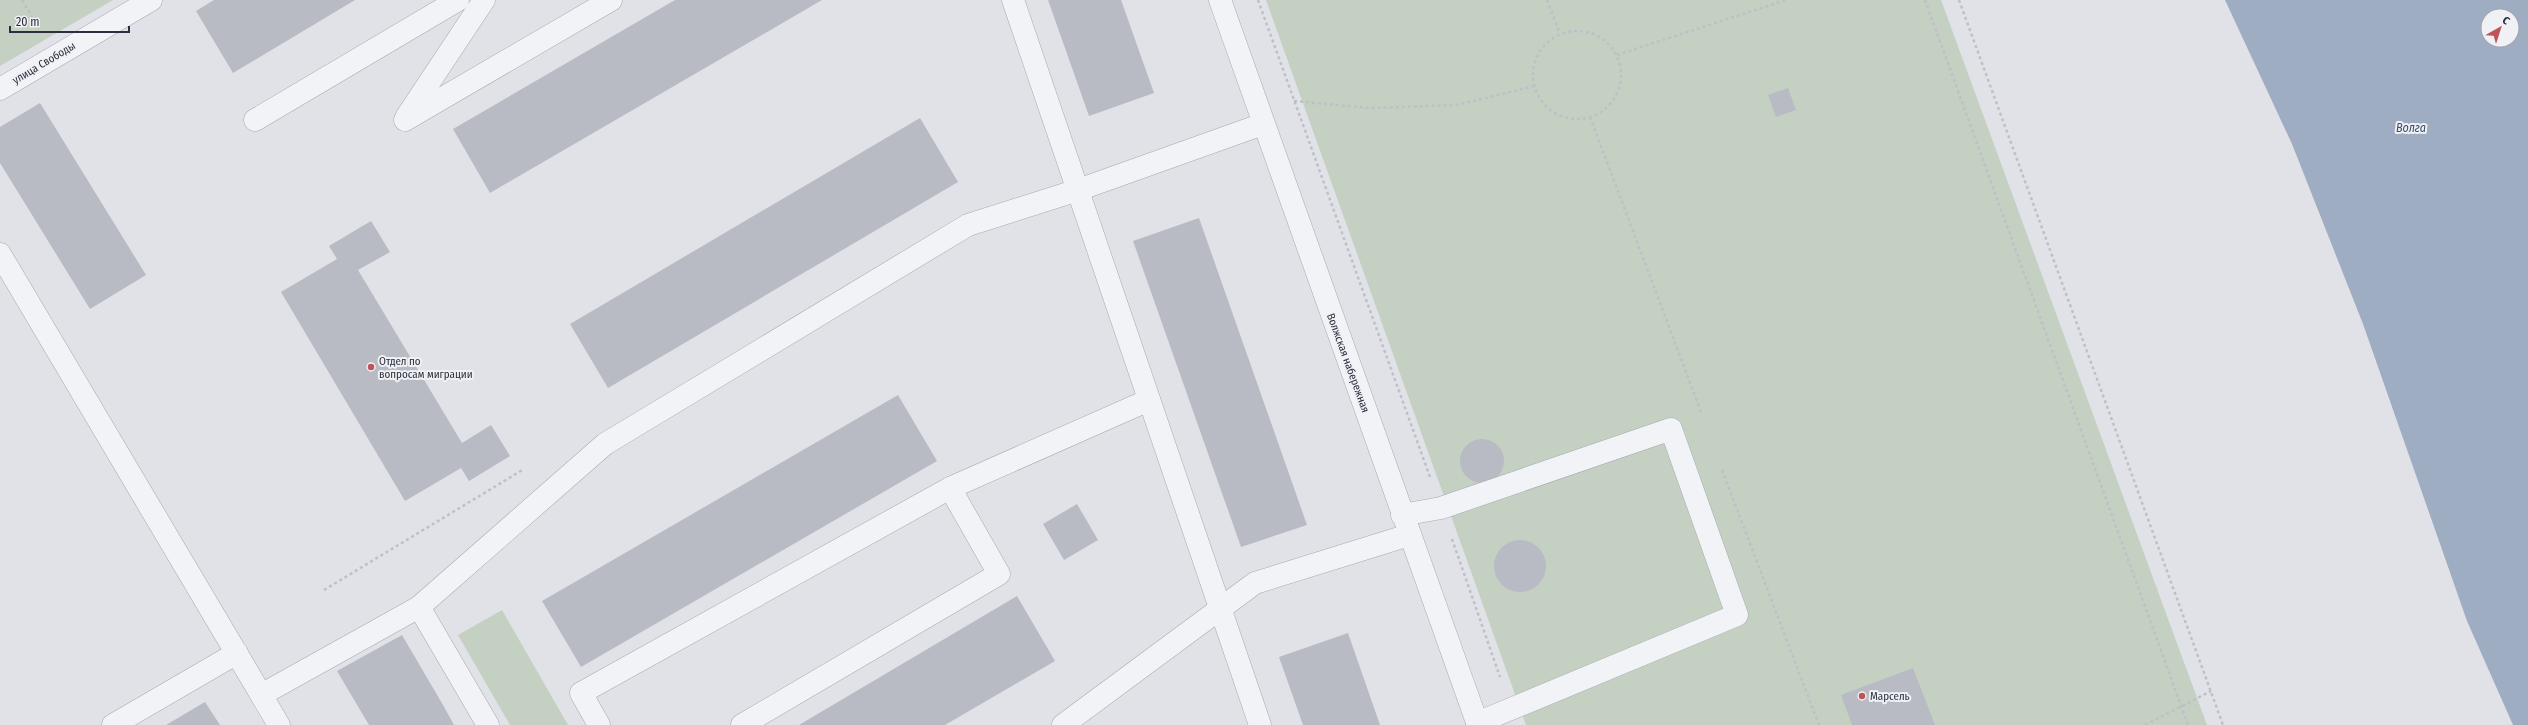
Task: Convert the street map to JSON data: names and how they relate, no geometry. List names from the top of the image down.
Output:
{
  "streets": {
    "street": ["улица Свободы", "Волжская набережная"]
  },
  "water": ["Волга"],
  "places": ["Отдел по вопросам миграции", "Марсель"],
  "scale_bar": "20 m",
  "north": "top right"
}
